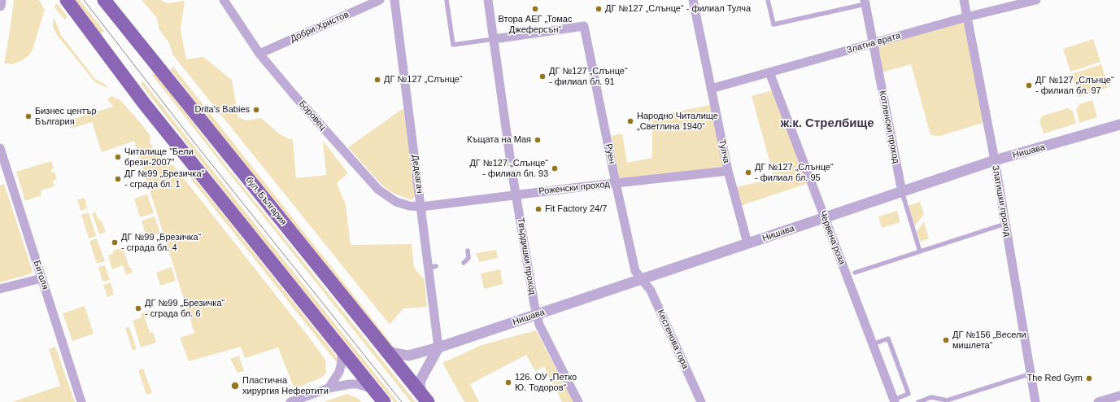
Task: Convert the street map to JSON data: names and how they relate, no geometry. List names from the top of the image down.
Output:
{
  "streets": {
    "main road": ["бул. България"],
    "street": [
      "Добри Христов",
      "Златна врата",
      "Боровец",
      "Котленски проход",
      "Тулча",
      "Нишава",
      "Руен",
      "Дедеагач",
      "Роженски проход",
      "Златишки проход",
      "Червена роза",
      "Твърдишки проход",
      "Битоля",
      "Кестенова гора"
    ]
  },
  "crossings": [
    ["Добри Христов", "Боровец"],
    ["Златна врата", "Котленски проход"],
    ["Златна врата", "Тулча"],
    ["Златна врата", "Златишки проход"],
    ["Златна врата", "Червена роза"],
    ["Боровец", "Дедеагач"],
    ["Боровец", "Роженски проход"],
    ["Котленски проход", "Нишава"],
    ["Тулча", "Нишава"],
    ["Тулча", "Роженски проход"],
    ["Нишава", "Руен"],
    ["Нишава", "Дедеагач"],
    ["Нишава", "бул. България"],
    ["Нишава", "Златишки проход"],
    ["Нишава", "Червена роза"],
    ["Нишава", "Твърдишки проход"],
    ["Нишава", "Кестенова гора"],
    ["Руен", "Роженски проход"],
    ["Руен", "Кестенова гора"],
    ["Дедеагач", "Роженски проход"],
    ["Роженски проход", "Твърдишки проход"]
  ],
  "districts": ["ж.к. Стрелбище"],
  "places": [
    "Втора АЕГ „Томас Джеферсън“",
    "ДГ №127 „Слънце“ - филиал Тулча",
    "ДГ №127 „Слънце“ - филиал бл. 91",
    "ДГ №127 „Слънце“",
    "ДГ №127 „Слънце“ - филиал бл. 97",
    "Drita's Babies",
    "Бизнес център България",
    "Народно Читалище „Светлина 1940“",
    "Къщата на Мая",
    "Читалище \"Бели брези-2007\"",
    "ДГ №127 „Слънце“ - филиал бл. 93",
    "ДГ №127 „Слънце“ - филиал бл. 95",
    "ДГ №99 „Брезичка“ - сграда бл. 1",
    "Fit Factory 24/7",
    "ДГ №99 „Брезичка“ - сграда бл. 4",
    "ДГ №99 „Брезичка“ - сграда бл. 6",
    "ДГ №156 „Весели мишлета“",
    "The Red Gym",
    "126. ОУ „Петко Ю. Тодоров“",
    "Пластична хирургия Нефертити"
  ]
}
